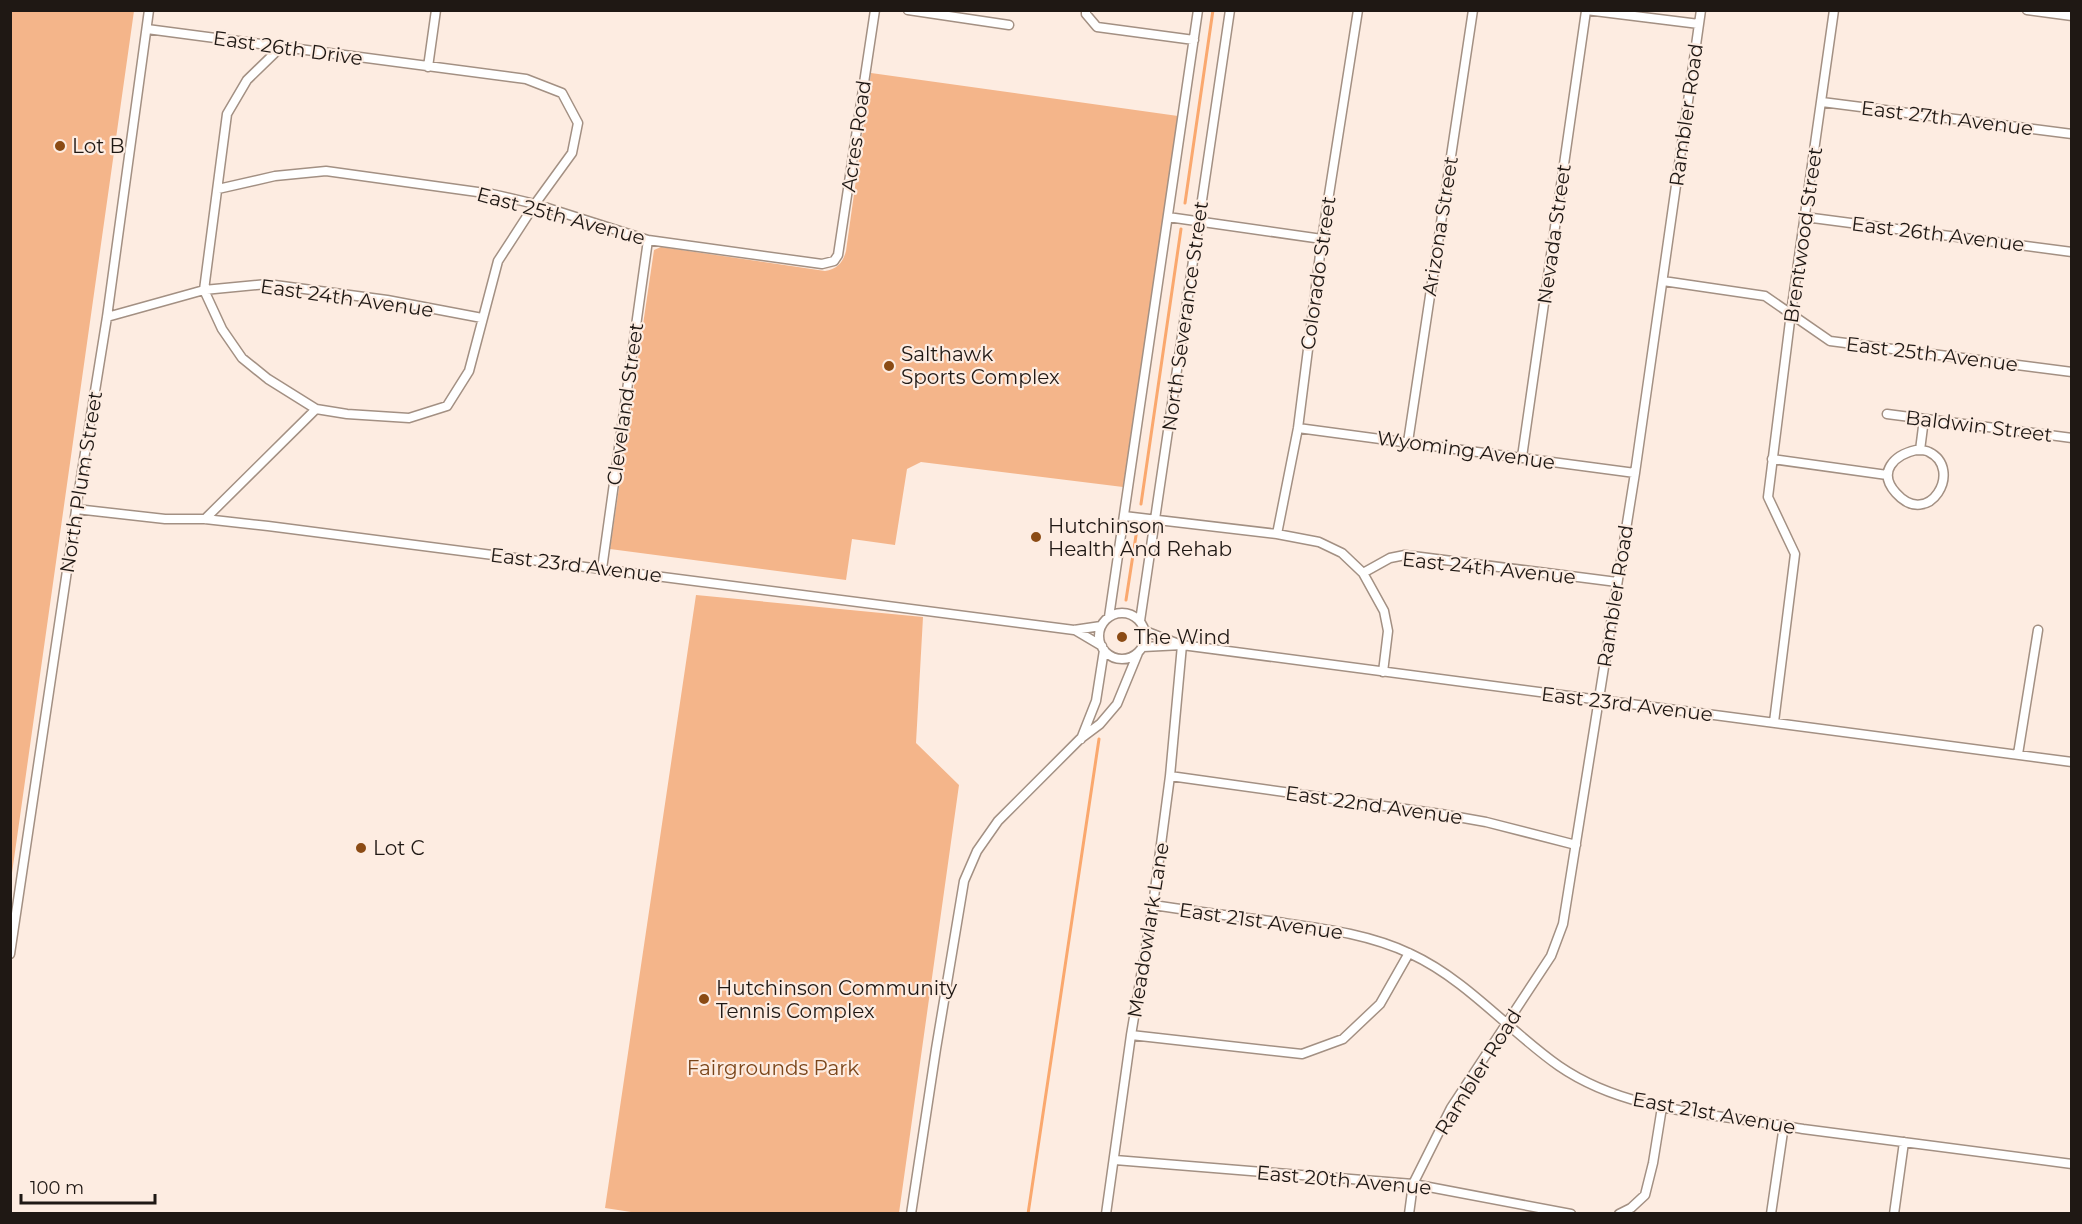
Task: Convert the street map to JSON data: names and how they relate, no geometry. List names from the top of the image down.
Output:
{
  "streets": {
    "street": [
      "East 26th Drive",
      "Rambler Road",
      "East 27th Avenue",
      "Acres Road",
      "East 25th Avenue",
      "Arizona Street",
      "Nevada Street",
      "East 26th Avenue",
      "Brentwood Street",
      "Colorado Street",
      "East 24th Avenue",
      "North Severance Street",
      "Cleveland Street",
      "Baldwin Street",
      "Wyoming Avenue",
      "North Plum Street",
      "East 23rd Avenue",
      "East 22nd Avenue",
      "East 21st Avenue",
      "Meadowlark Lane",
      "East 20th Avenue"
    ]
  },
  "crossings": [
    ["East 26th Drive", "East 25th Avenue"],
    ["East 26th Drive", "East 24th Avenue"],
    ["East 26th Drive", "North Plum Street"],
    ["Rambler Road", "East 25th Avenue"],
    ["Rambler Road", "East 24th Avenue"],
    ["Rambler Road", "Wyoming Avenue"],
    ["Rambler Road", "East 23rd Avenue"],
    ["Rambler Road", "East 22nd Avenue"],
    ["Rambler Road", "East 21st Avenue"],
    ["Rambler Road", "East 20th Avenue"],
    ["East 27th Avenue", "Brentwood Street"],
    ["Acres Road", "East 25th Avenue"],
    ["East 25th Avenue", "Brentwood Street"],
    ["East 25th Avenue", "Cleveland Street"],
    ["Arizona Street", "Wyoming Avenue"],
    ["Nevada Street", "Wyoming Avenue"],
    ["East 26th Avenue", "Brentwood Street"],
    ["Brentwood Street", "East 23rd Avenue"],
    ["Colorado Street", "Wyoming Avenue"],
    ["East 24th Avenue", "North Plum Street"],
    ["North Severance Street", "East 23rd Avenue"],
    ["Cleveland Street", "East 23rd Avenue"],
    ["North Plum Street", "East 23rd Avenue"],
    ["East 23rd Avenue", "Meadowlark Lane"],
    ["East 22nd Avenue", "Meadowlark Lane"],
    ["East 21st Avenue", "Meadowlark Lane"],
    ["Meadowlark Lane", "East 20th Avenue"]
  ],
  "parks": ["Fairgrounds Park"],
  "places": [
    "Lot B",
    "Salthawk Sports Complex",
    "Hutchinson Health And Rehab",
    "The Wind",
    "Lot C",
    "Hutchinson Community Tennis Complex"
  ],
  "scale_bar": "100 m"
}
